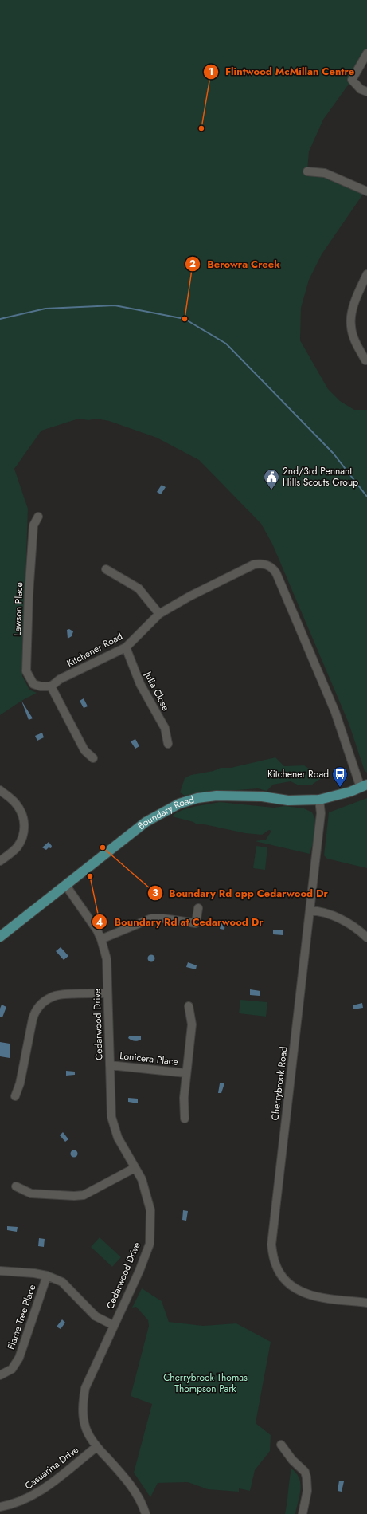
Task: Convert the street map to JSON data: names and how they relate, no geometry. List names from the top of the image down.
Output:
{
  "streets": {
    "main road": ["Boundary Road"],
    "street": [
      "Lawson Place",
      "Kitchener Road",
      "Julia Close",
      "Cedarwood Drive",
      "Lonicera Place",
      "Cherrybrook Road",
      "Flame Tree Place",
      "Casuarina Drive"
    ]
  },
  "crossings": [
    ["Lawson Place", "Kitchener Road"],
    ["Kitchener Road", "Julia Close"],
    ["Kitchener Road", "Boundary Road"],
    ["Boundary Road", "Cedarwood Drive"],
    ["Boundary Road", "Cherrybrook Road"],
    ["Cedarwood Drive", "Lonicera Place"],
    ["Cedarwood Drive", "Casuarina Drive"]
  ],
  "parks": ["Cherrybrook Thomas Thompson Park"],
  "places": {
    "other": [
      "Flintwood McMillan Centre",
      "Berowra Creek",
      "Boundary Rd opp Cedarwood Dr",
      "Boundary Rd at Cedarwood Dr"
    ],
    "public building": ["2nd/3rd Pennant Hills Scouts Group"],
    "bus stop": ["Kitchener Road"]
  }
}
